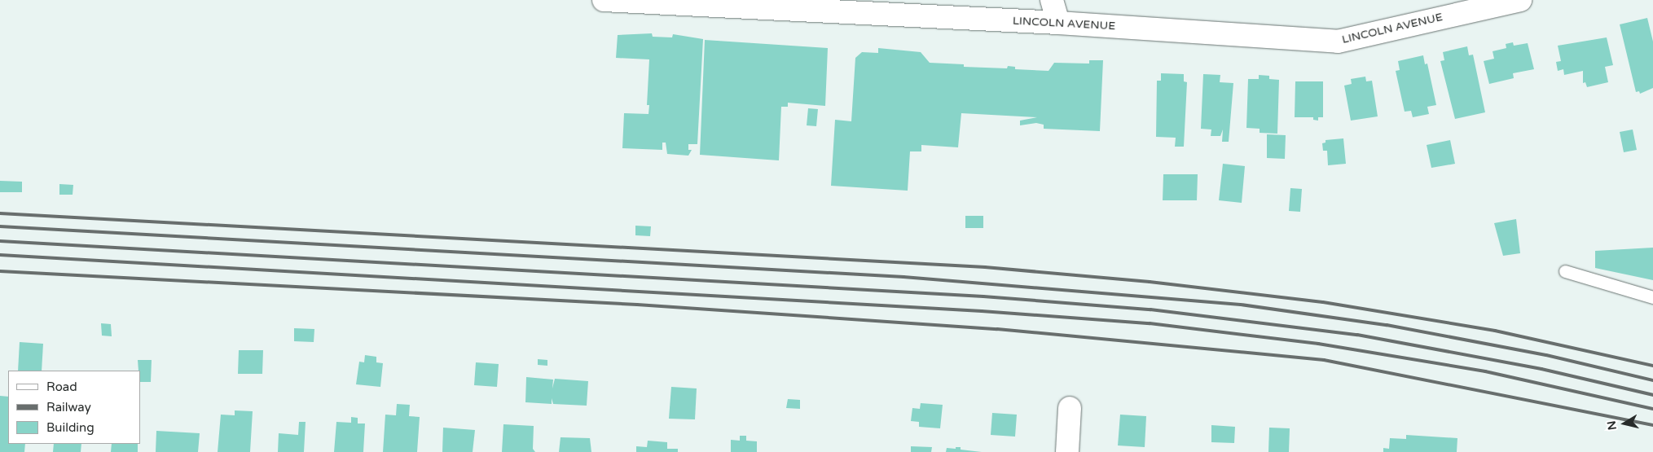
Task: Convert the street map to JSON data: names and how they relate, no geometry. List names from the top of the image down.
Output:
{
  "streets": {
    "street": ["LINCOLN AVENUE"]
  },
  "legend": ["Road", "Railway", "Building"],
  "north": "left"
}
